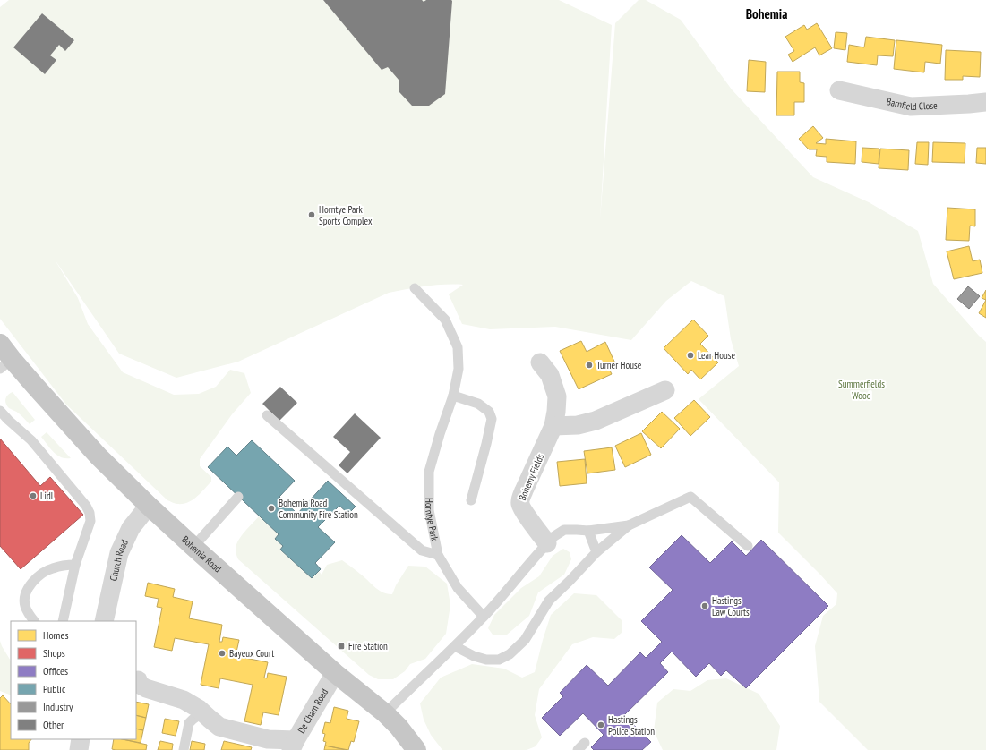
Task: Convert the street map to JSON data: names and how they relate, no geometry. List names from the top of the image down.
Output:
{
  "streets": {
    "highway": ["Bohemia Road"],
    "street": [
      "Barnfield Close",
      "Bohemy Fields",
      "Church Road",
      "De Cham Road"
    ],
    "lane": ["Horntye Park"]
  },
  "crossings": [
    ["Bohemia Road", "Church Road"],
    ["Bohemia Road", "De Cham Road"]
  ],
  "districts": ["Bohemia"],
  "parks": ["Summerfields Wood"],
  "places": {
    "other": [
      "Horntye Park Sports Complex",
      "Lear House",
      "Turner House",
      "Lidl",
      "Bohemia Road Community Fire Station",
      "Hastings Law Courts",
      "Bayeux Court",
      "Hastings Police Station"
    ],
    "transit": ["Fire Station"]
  },
  "legend": [
    "Homes",
    "Shops",
    "Offices",
    "Public",
    "Industry",
    "Other"
  ]
}
